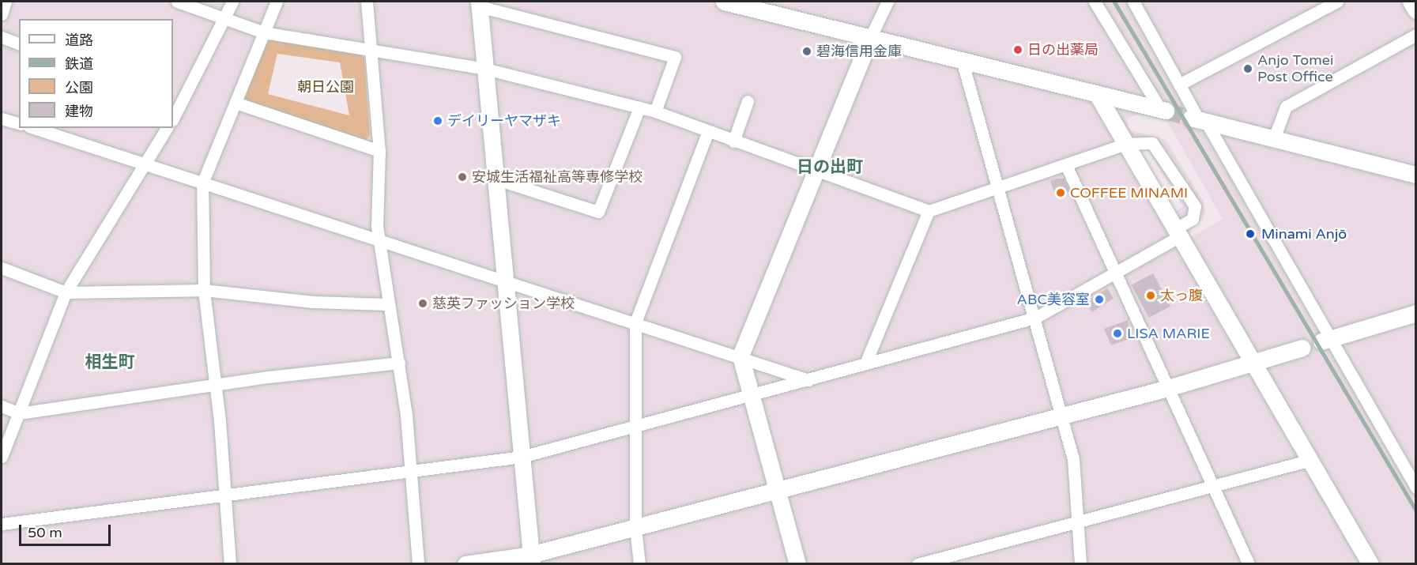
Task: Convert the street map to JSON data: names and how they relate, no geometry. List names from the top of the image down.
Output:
{
  "districts": ["日の出町", "相生町"],
  "parks": ["朝日公園"],
  "places": [
    "日の出薬局",
    "碧海信用金庫",
    "Anjo Tomei Post Office",
    "デイリーヤマザキ",
    "安城生活福祉高等専修学校",
    "COFFEE MINAMI",
    "Minami Anjō",
    "太っ腹",
    "ABC美容室",
    "慈英ファッション学校",
    "LISA MARIE"
  ],
  "legend": [
    "道路",
    "鉄道",
    "公園",
    "建物"
  ],
  "scale_bar": "50 m"
}
